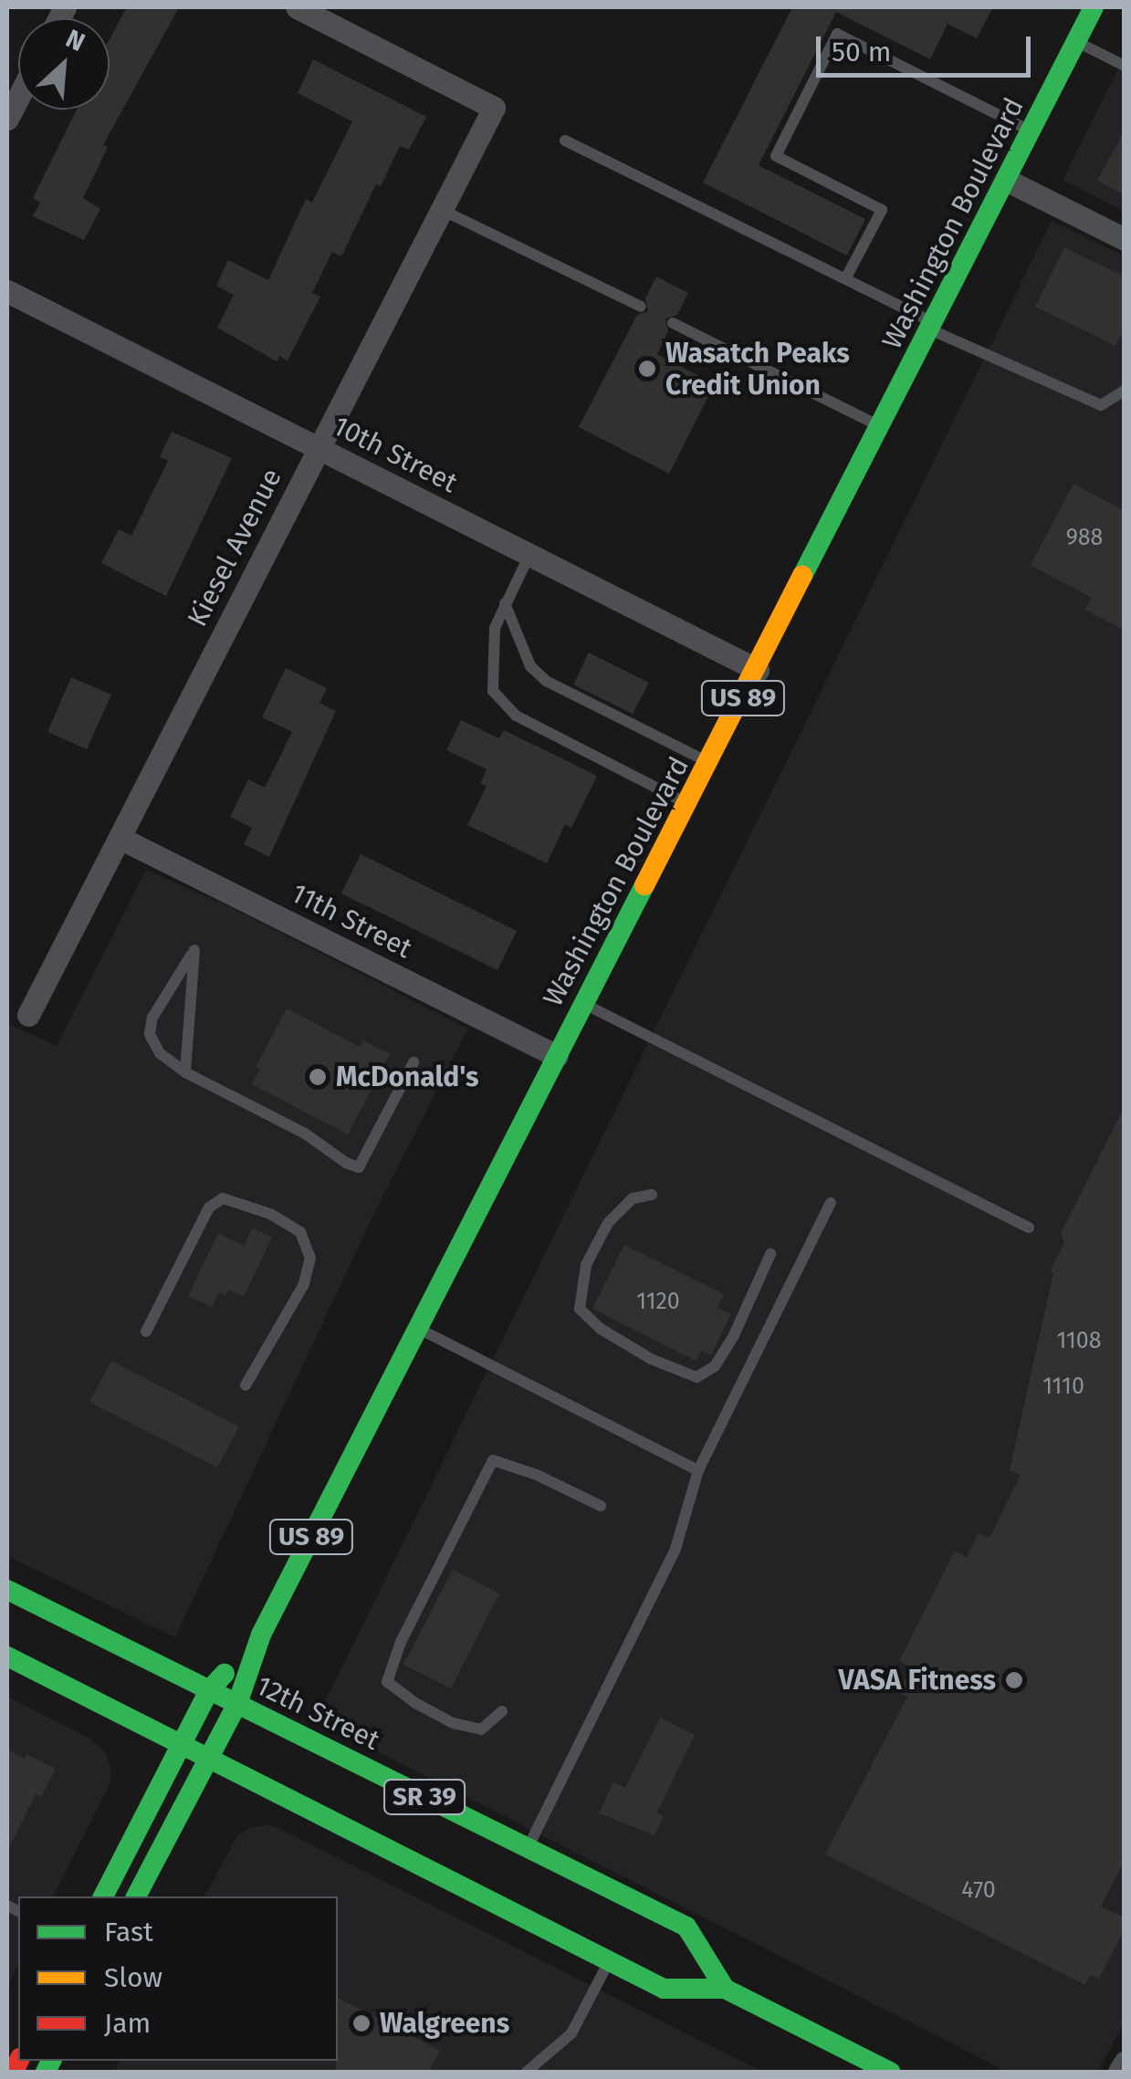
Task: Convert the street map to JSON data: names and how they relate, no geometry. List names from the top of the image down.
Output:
{
  "streets": {
    "main road": [
      "Washington Boulevard",
      "US 89",
      "12th Street",
      "SR 39"
    ],
    "street": ["10th Street", "Kiesel Avenue", "11th Street"]
  },
  "crossings": [
    ["Washington Boulevard", "10th Street"],
    ["Washington Boulevard", "11th Street"],
    ["Washington Boulevard", "12th Street"],
    ["Washington Boulevard", "SR 39"],
    ["10th Street", "Kiesel Avenue"],
    ["Kiesel Avenue", "11th Street"],
    ["12th Street", "SR 39"]
  ],
  "places": [
    "Wasatch Peaks Credit Union",
    "McDonald's",
    "VASA Fitness",
    "Walgreens"
  ],
  "house_numbers": [
    "988",
    "1120",
    "1108",
    "1110",
    "470"
  ],
  "legend": ["Fast", "Slow", "Jam"],
  "scale_bar": "50 m",
  "north": "top right"
}
